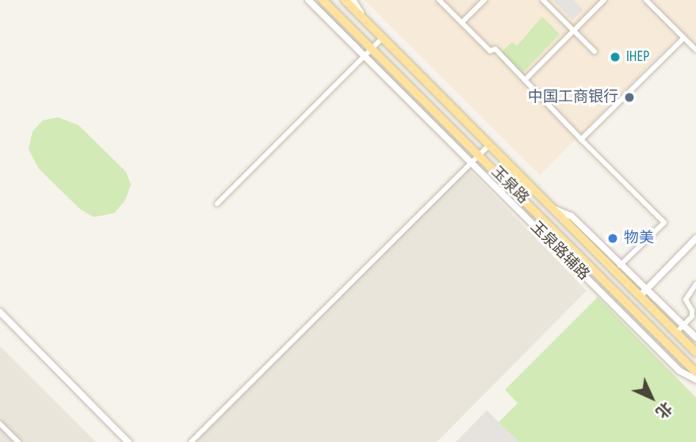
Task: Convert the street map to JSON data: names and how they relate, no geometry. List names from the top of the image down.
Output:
{
  "streets": {
    "main road": ["玉泉路"],
    "street": ["玉泉路辅路"]
  },
  "places": ["IHEP", "中国工商银行", "物美"],
  "north": "bottom right"
}
